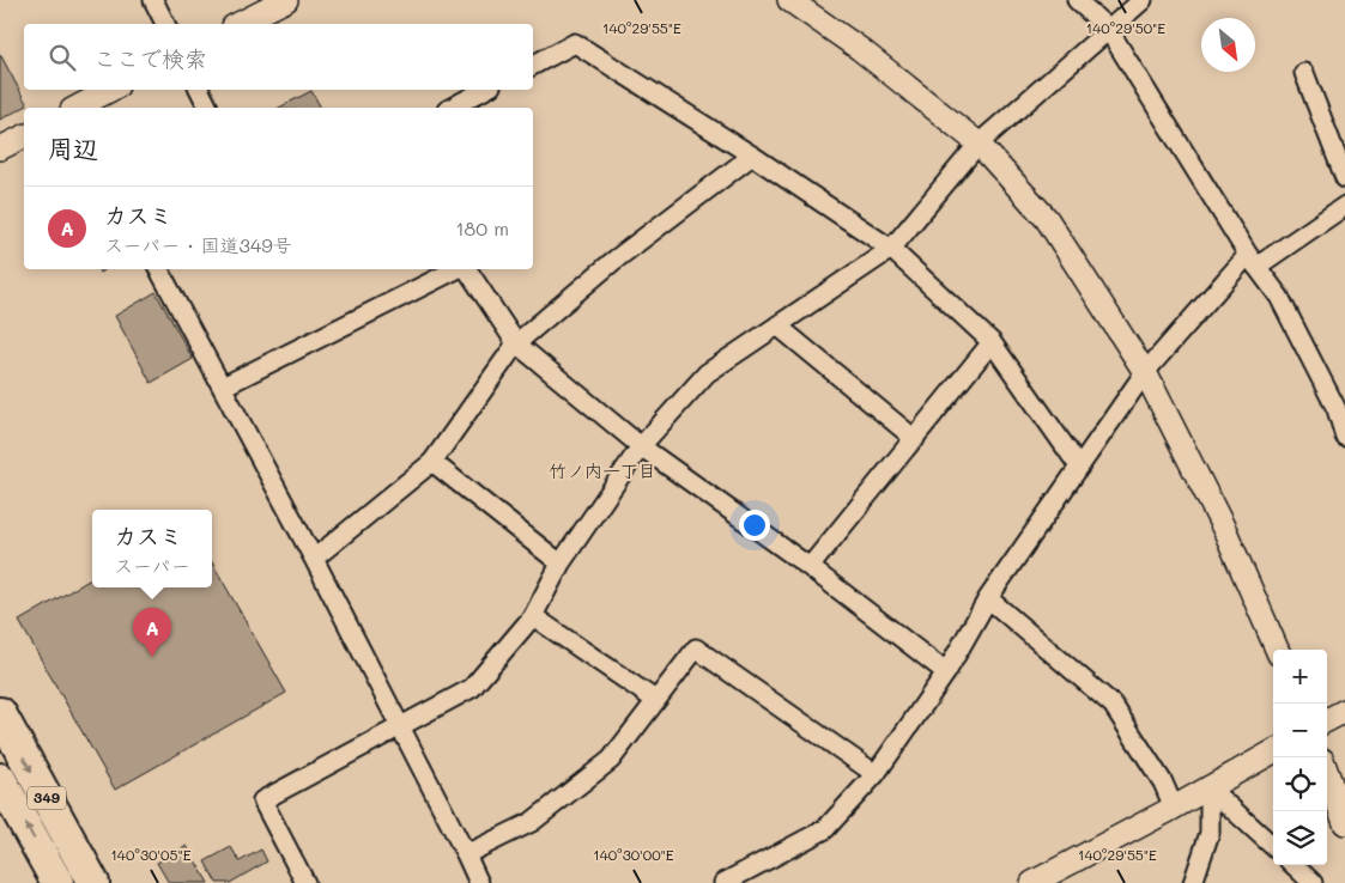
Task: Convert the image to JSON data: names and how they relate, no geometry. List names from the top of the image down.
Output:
{
  "streets": {
    "highway": ["349"]
  },
  "districts": ["竹ノ内一丁目"],
  "north": "bottom right",
  "page": {
    "search": "ここで検索",
    "heading": "周辺",
    "list": [
      {
        "mark": "A",
        "name": "カスミ",
        "note": "スーパー · 国道349号",
        "value": "180 m"
      }
    ],
    "popup": ["カスミ", "スーパー"],
    "pins": "A",
    "map_buttons": ["+", "−"]
  },
  "coordinates": [
    "140°29'55\"E",
    "140°29'50\"E",
    "140°30'05\"E",
    "140°30'00\"E"
  ]
}
